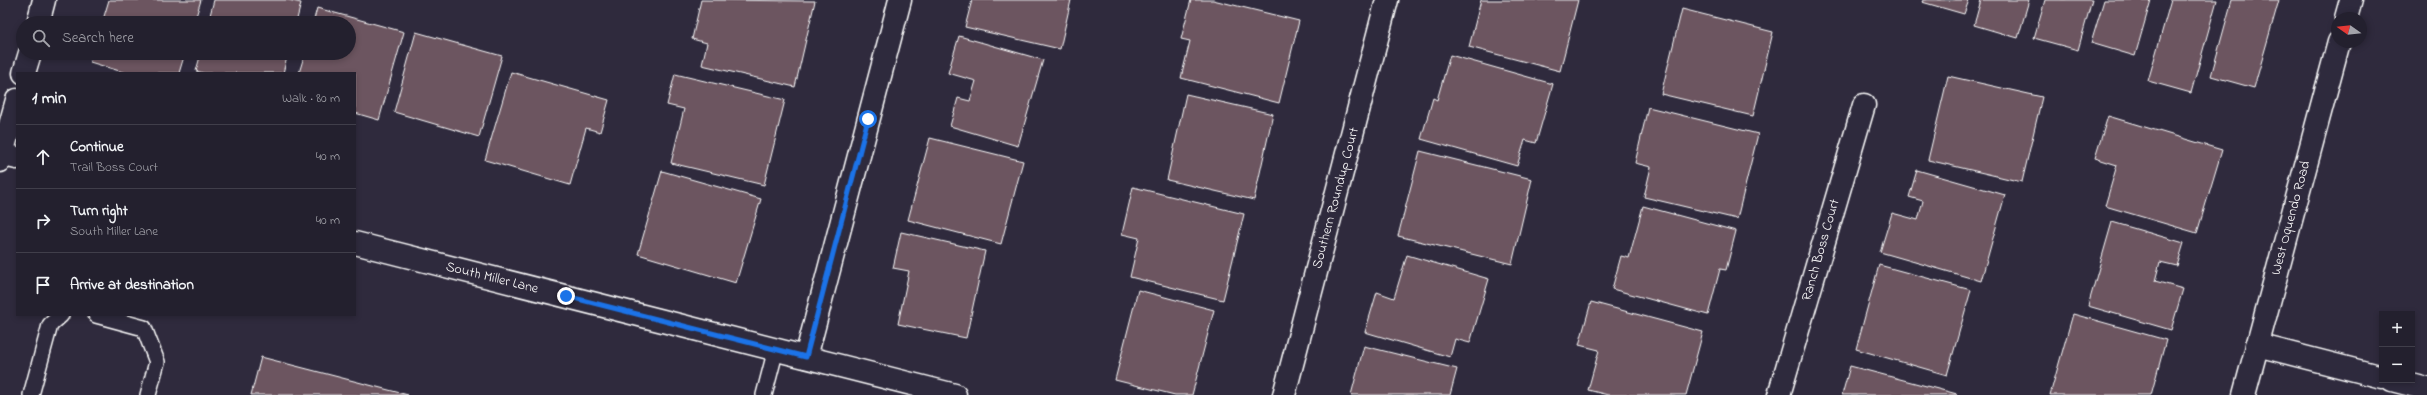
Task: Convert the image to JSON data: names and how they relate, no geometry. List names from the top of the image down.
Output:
{
  "streets": {
    "street": [
      "Southern Roundup Court",
      "West Oquendo Road",
      "Ranch Boss Court",
      "South Miller Lane"
    ]
  },
  "north": "left",
  "page": {
    "search": "Search here",
    "heading": ["1 min", "Walk · 80 m"],
    "list": [
      ["Continue", "Trail Boss Court", "40 m"],
      ["Turn right", "South Miller Lane", "40 m"],
      "Arrive at destination"
    ],
    "map_buttons": ["+", "−"]
  }
}
